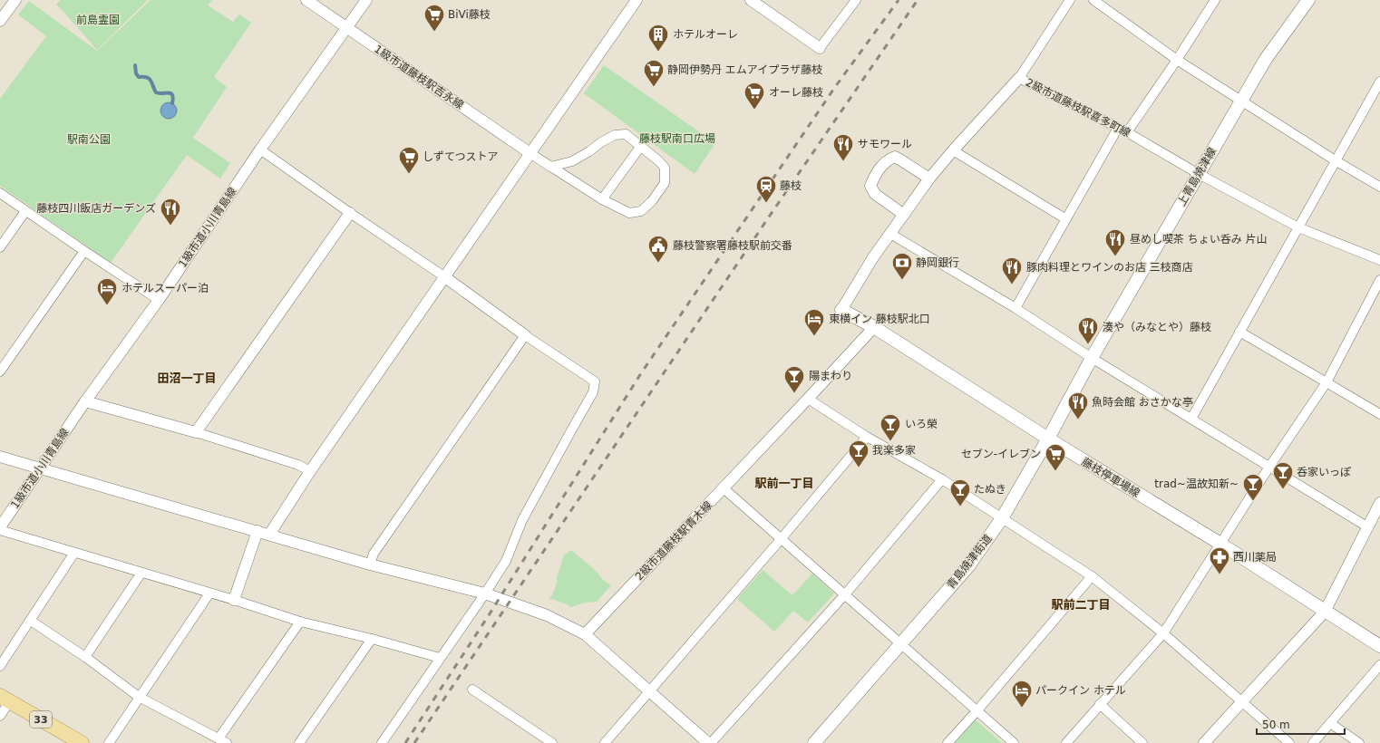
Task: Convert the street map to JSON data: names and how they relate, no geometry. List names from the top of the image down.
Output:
{
  "streets": {
    "main road": [
      "上青島焼津線",
      "藤枝停車場線",
      "青島焼津街道",
      "33"
    ],
    "street": [
      "1級市道藤枝駅吉永線",
      "2級市道藤枝駅喜多町線",
      "1級市道小川青島線",
      "2級市道藤枝駅青木線"
    ]
  },
  "crossings": [
    ["1級市道藤枝駅吉永線", "1級市道小川青島線"],
    ["2級市道藤枝駅喜多町線", "上青島焼津線"],
    ["2級市道藤枝駅喜多町線", "藤枝停車場線"],
    ["上青島焼津線", "青島焼津街道"],
    ["藤枝停車場線", "2級市道藤枝駅青木線"],
    ["藤枝停車場線", "青島焼津街道"]
  ],
  "districts": ["田沼一丁目", "駅前一丁目", "駅前二丁目"],
  "parks": ["前島霊園", "藤枝駅南口広場", "駅南公園"],
  "places": {
    "supermarket": [
      "BiVi藤枝",
      "静岡伊勢丹 エムアイプラザ藤枝",
      "オーレ藤枝",
      "しずてつストア",
      "セブン-イレブン"
    ],
    "building": ["ホテルオーレ"],
    "restaurant": [
      "サモワール",
      "藤枝四川飯店ガーデンズ",
      "昼めし喫茶 ちょい呑み 片山",
      "豚肉料理とワインのお店 三枝商店",
      "湊や（みなとや）藤枝",
      "魚時会館 おさかな亭"
    ],
    "station": ["藤枝"],
    "public building": ["藤枝警察署藤枝駅前交番"],
    "bank": ["静岡銀行"],
    "hotel": ["ホテルスーパー泊", "東横イン 藤枝駅北口", "パークイン ホテル"],
    "bar": [
      "陽まわり",
      "いろ榮",
      "我楽多家",
      "呑家いっぽ",
      "trad~温故知新~",
      "たぬき"
    ],
    "pharmacy": ["西川薬局"]
  },
  "scale_bar": "50 m"
}
